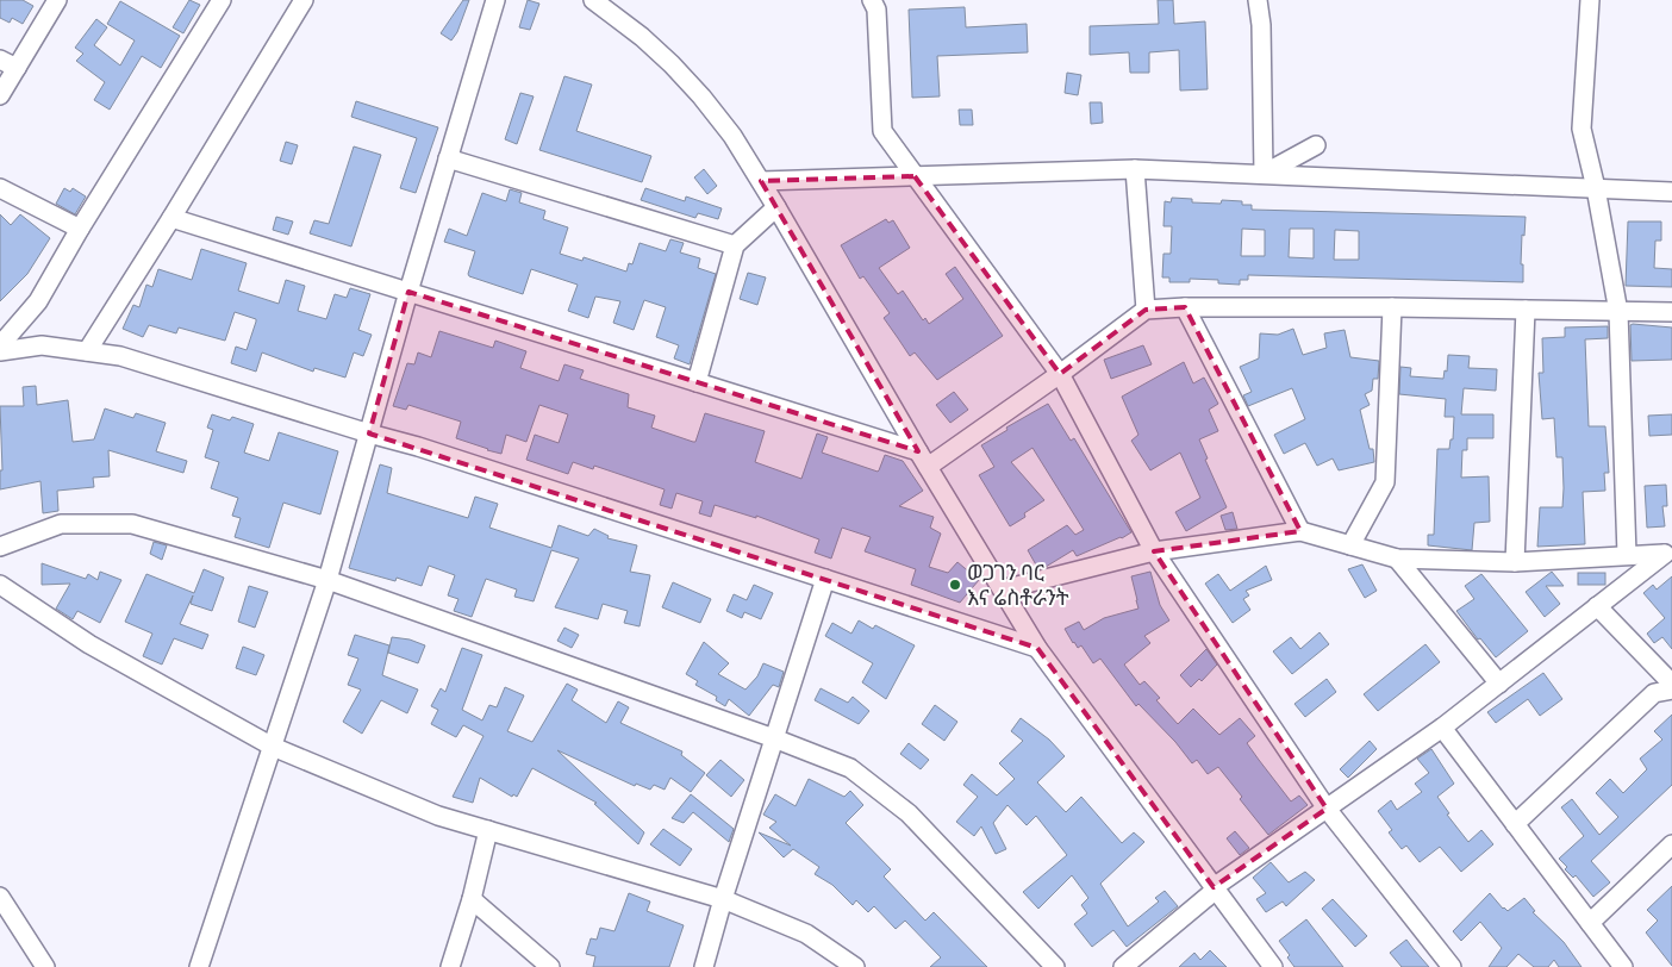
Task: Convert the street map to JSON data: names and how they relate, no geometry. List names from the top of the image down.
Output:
{
  "places": ["ወጋገን ባር እና ሬስቶራንት"]
}
